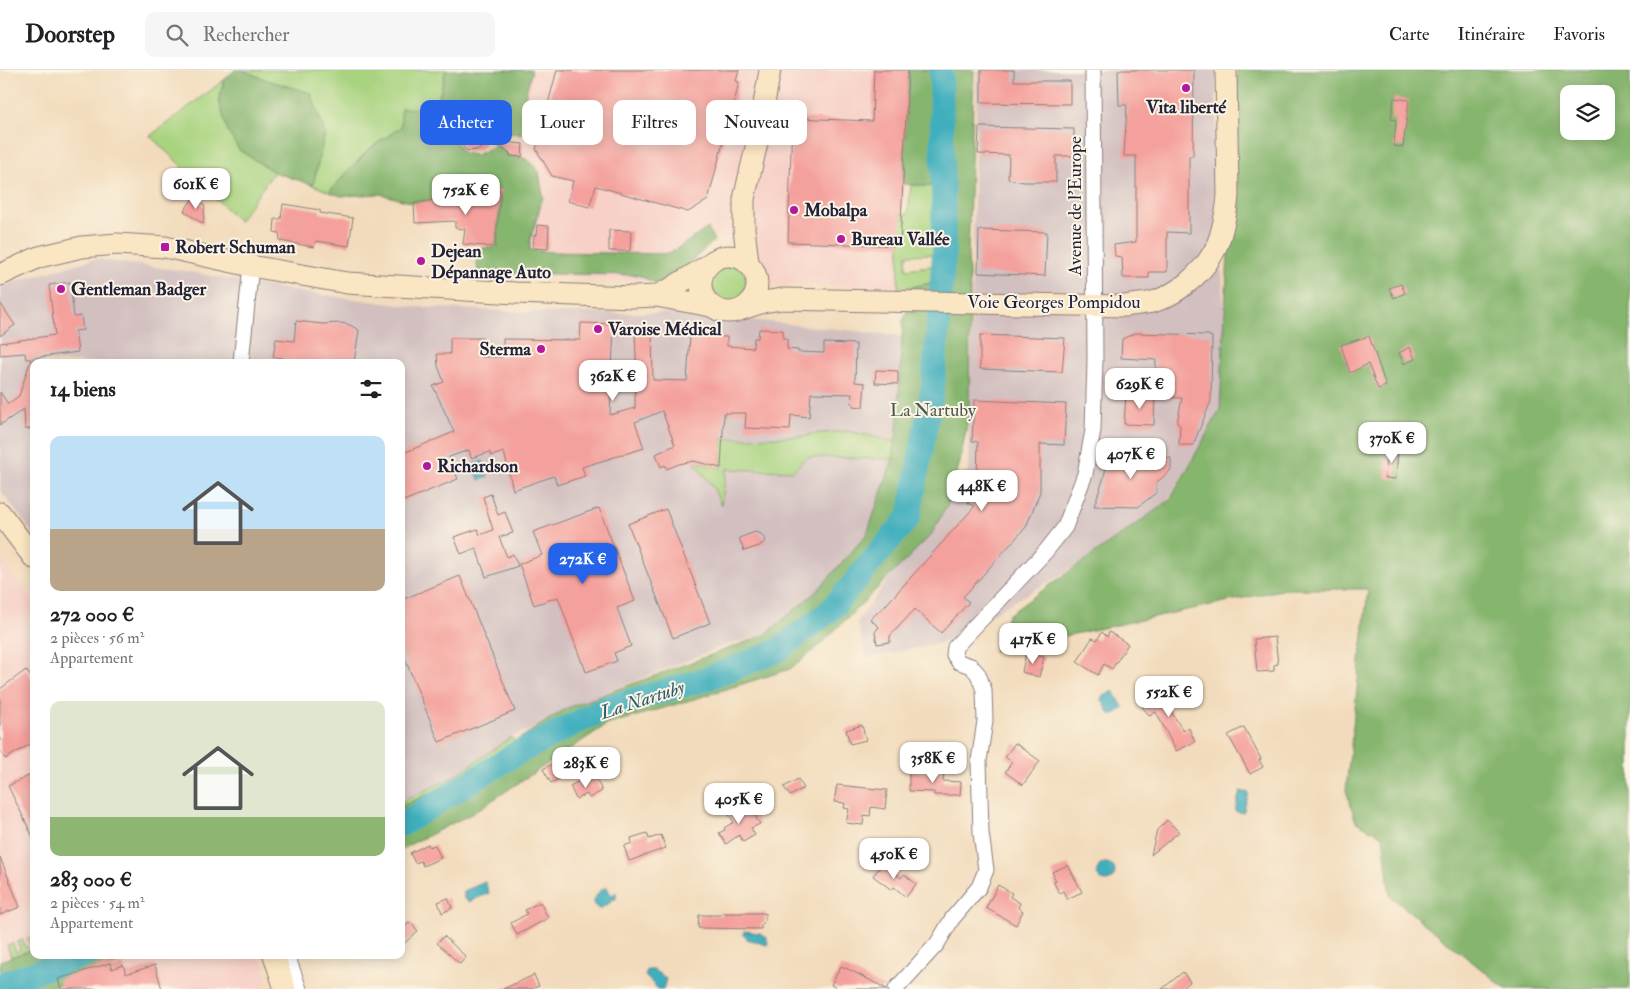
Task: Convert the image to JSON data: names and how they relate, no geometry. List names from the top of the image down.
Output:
{
  "streets": {
    "main road": ["Voie Georges Pompidou"],
    "street": ["Avenue de l'Europe"]
  },
  "crossings": [
    ["Avenue de l'Europe", "Voie Georges Pompidou"]
  ],
  "water": ["La Nartuby"],
  "parks": ["La Nartuby"],
  "places": {
    "other": [
      "Vita liberté",
      "Mobalpa",
      "Bureau Vallée",
      "Dejean Dépannage Auto",
      "Gentleman Badger",
      "Varoise Médical",
      "Sterma",
      "Richardson"
    ],
    "transit": ["Robert Schuman"]
  },
  "page": {
    "header": "Doorstep",
    "search": "Rechercher",
    "nav": ["Carte", "Itinéraire", "Favoris"],
    "chip": [
      "Acheter",
      "Louer",
      "Filtres",
      "Nouveau"
    ],
    "price": [
      "601K €",
      "752K €",
      "362K €",
      "629K €",
      "370K €",
      "407K €",
      "448K €",
      "272K €",
      "417K €",
      "552K €",
      "358K €",
      "283K €",
      "405K €",
      "450K €"
    ],
    "heading": "14 biens",
    "list": [
      {
        "name": "272 000 €",
        "note": "2 pièces · 56 m² · Appartement"
      },
      {
        "name": "283 000 €",
        "note": "2 pièces · 54 m² · Appartement"
      }
    ]
  }
}
